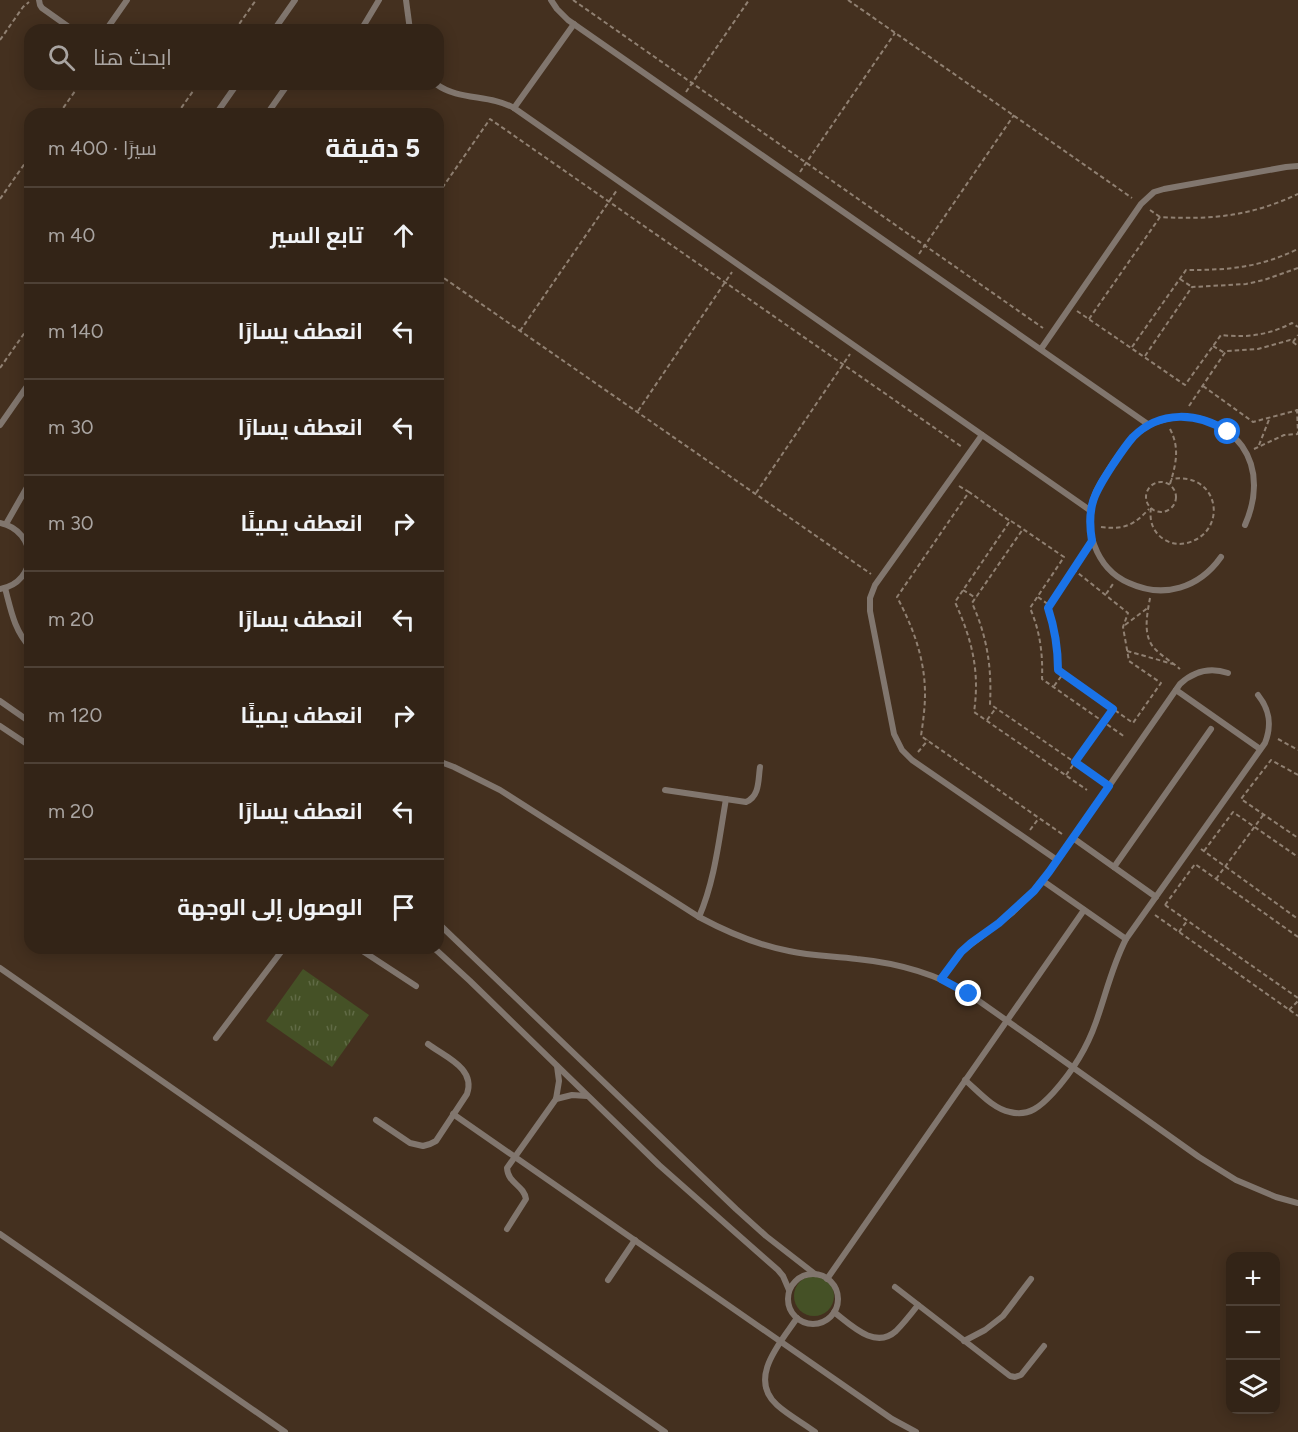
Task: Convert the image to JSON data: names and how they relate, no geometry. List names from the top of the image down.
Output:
{
  "page": {
    "search": "ابحث هنا",
    "heading": ["5 دقيقة", "سيرًا · 400 m"],
    "list": [
      ["تابع السير", "40 m"],
      ["انعطف يسارًا", "140 m"],
      ["انعطف يسارًا", "30 m"],
      ["انعطف يمينًا", "30 m"],
      ["انعطف يسارًا", "20 m"],
      ["انعطف يمينًا", "120 m"],
      ["انعطف يسارًا", "20 m"],
      "الوصول إلى الوجهة"
    ],
    "map_buttons": ["+", "−"]
  }
}
